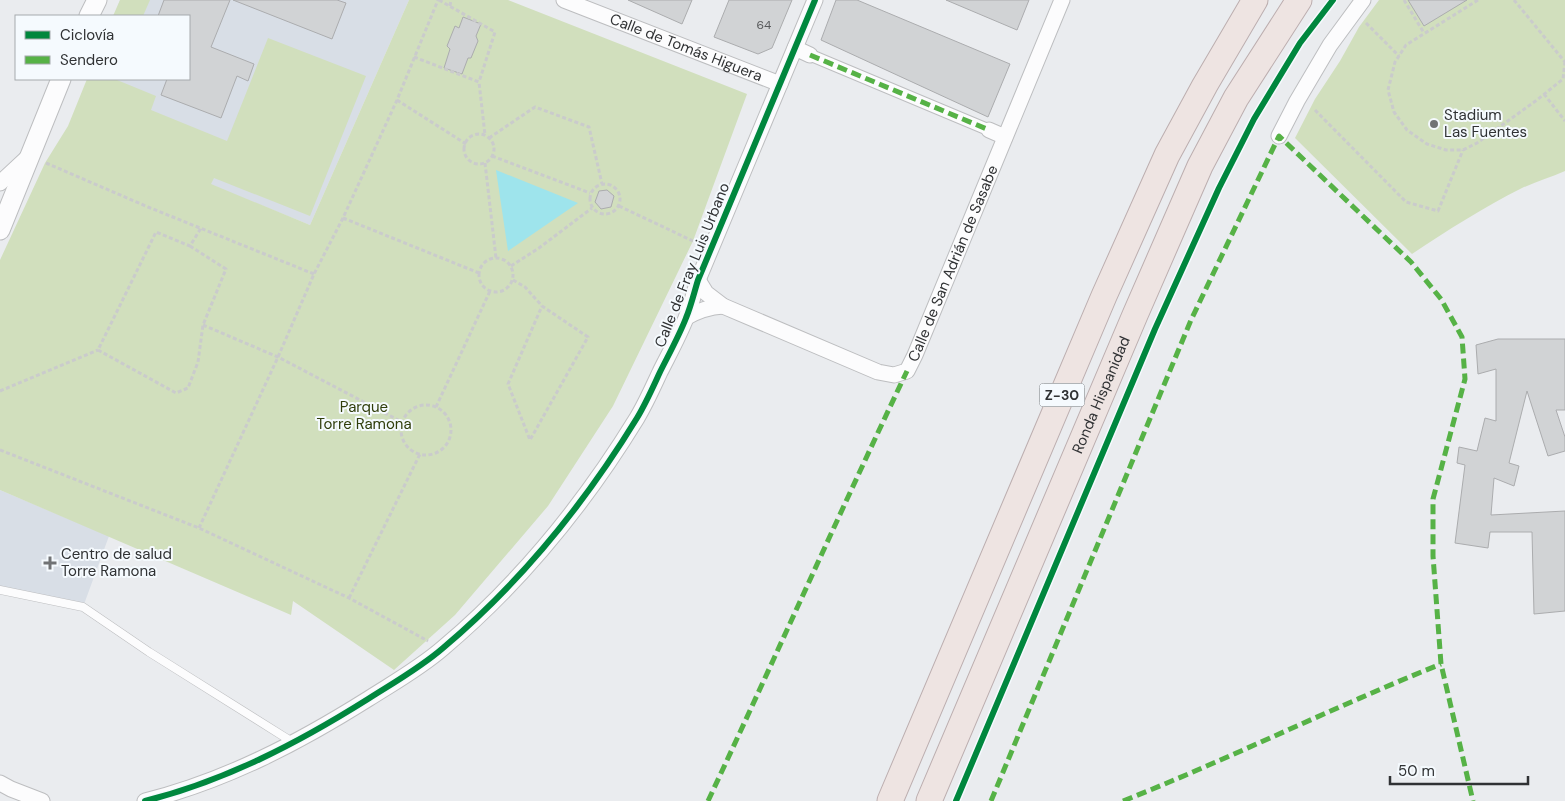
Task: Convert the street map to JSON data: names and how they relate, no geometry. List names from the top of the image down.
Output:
{
  "streets": {
    "highway": ["Ronda Hispanidad", "Z-30"],
    "street": ["Calle de Tomás Higuera", "Calle de San Adrián de Sasabe", "Calle de Fray Luis Urbano"]
  },
  "crossings": [
    ["Calle de Tomás Higuera", "Calle de Fray Luis Urbano"],
    ["Calle de San Adrián de Sasabe", "Calle de Fray Luis Urbano"]
  ],
  "parks": ["Parque Torre Ramona"],
  "places": {
    "other": ["Stadium Las Fuentes"],
    "health": ["Centro de salud Torre Ramona"]
  },
  "house_numbers": ["64"],
  "legend": ["Ciclovía", "Sendero"],
  "scale_bar": "50 m"
}
